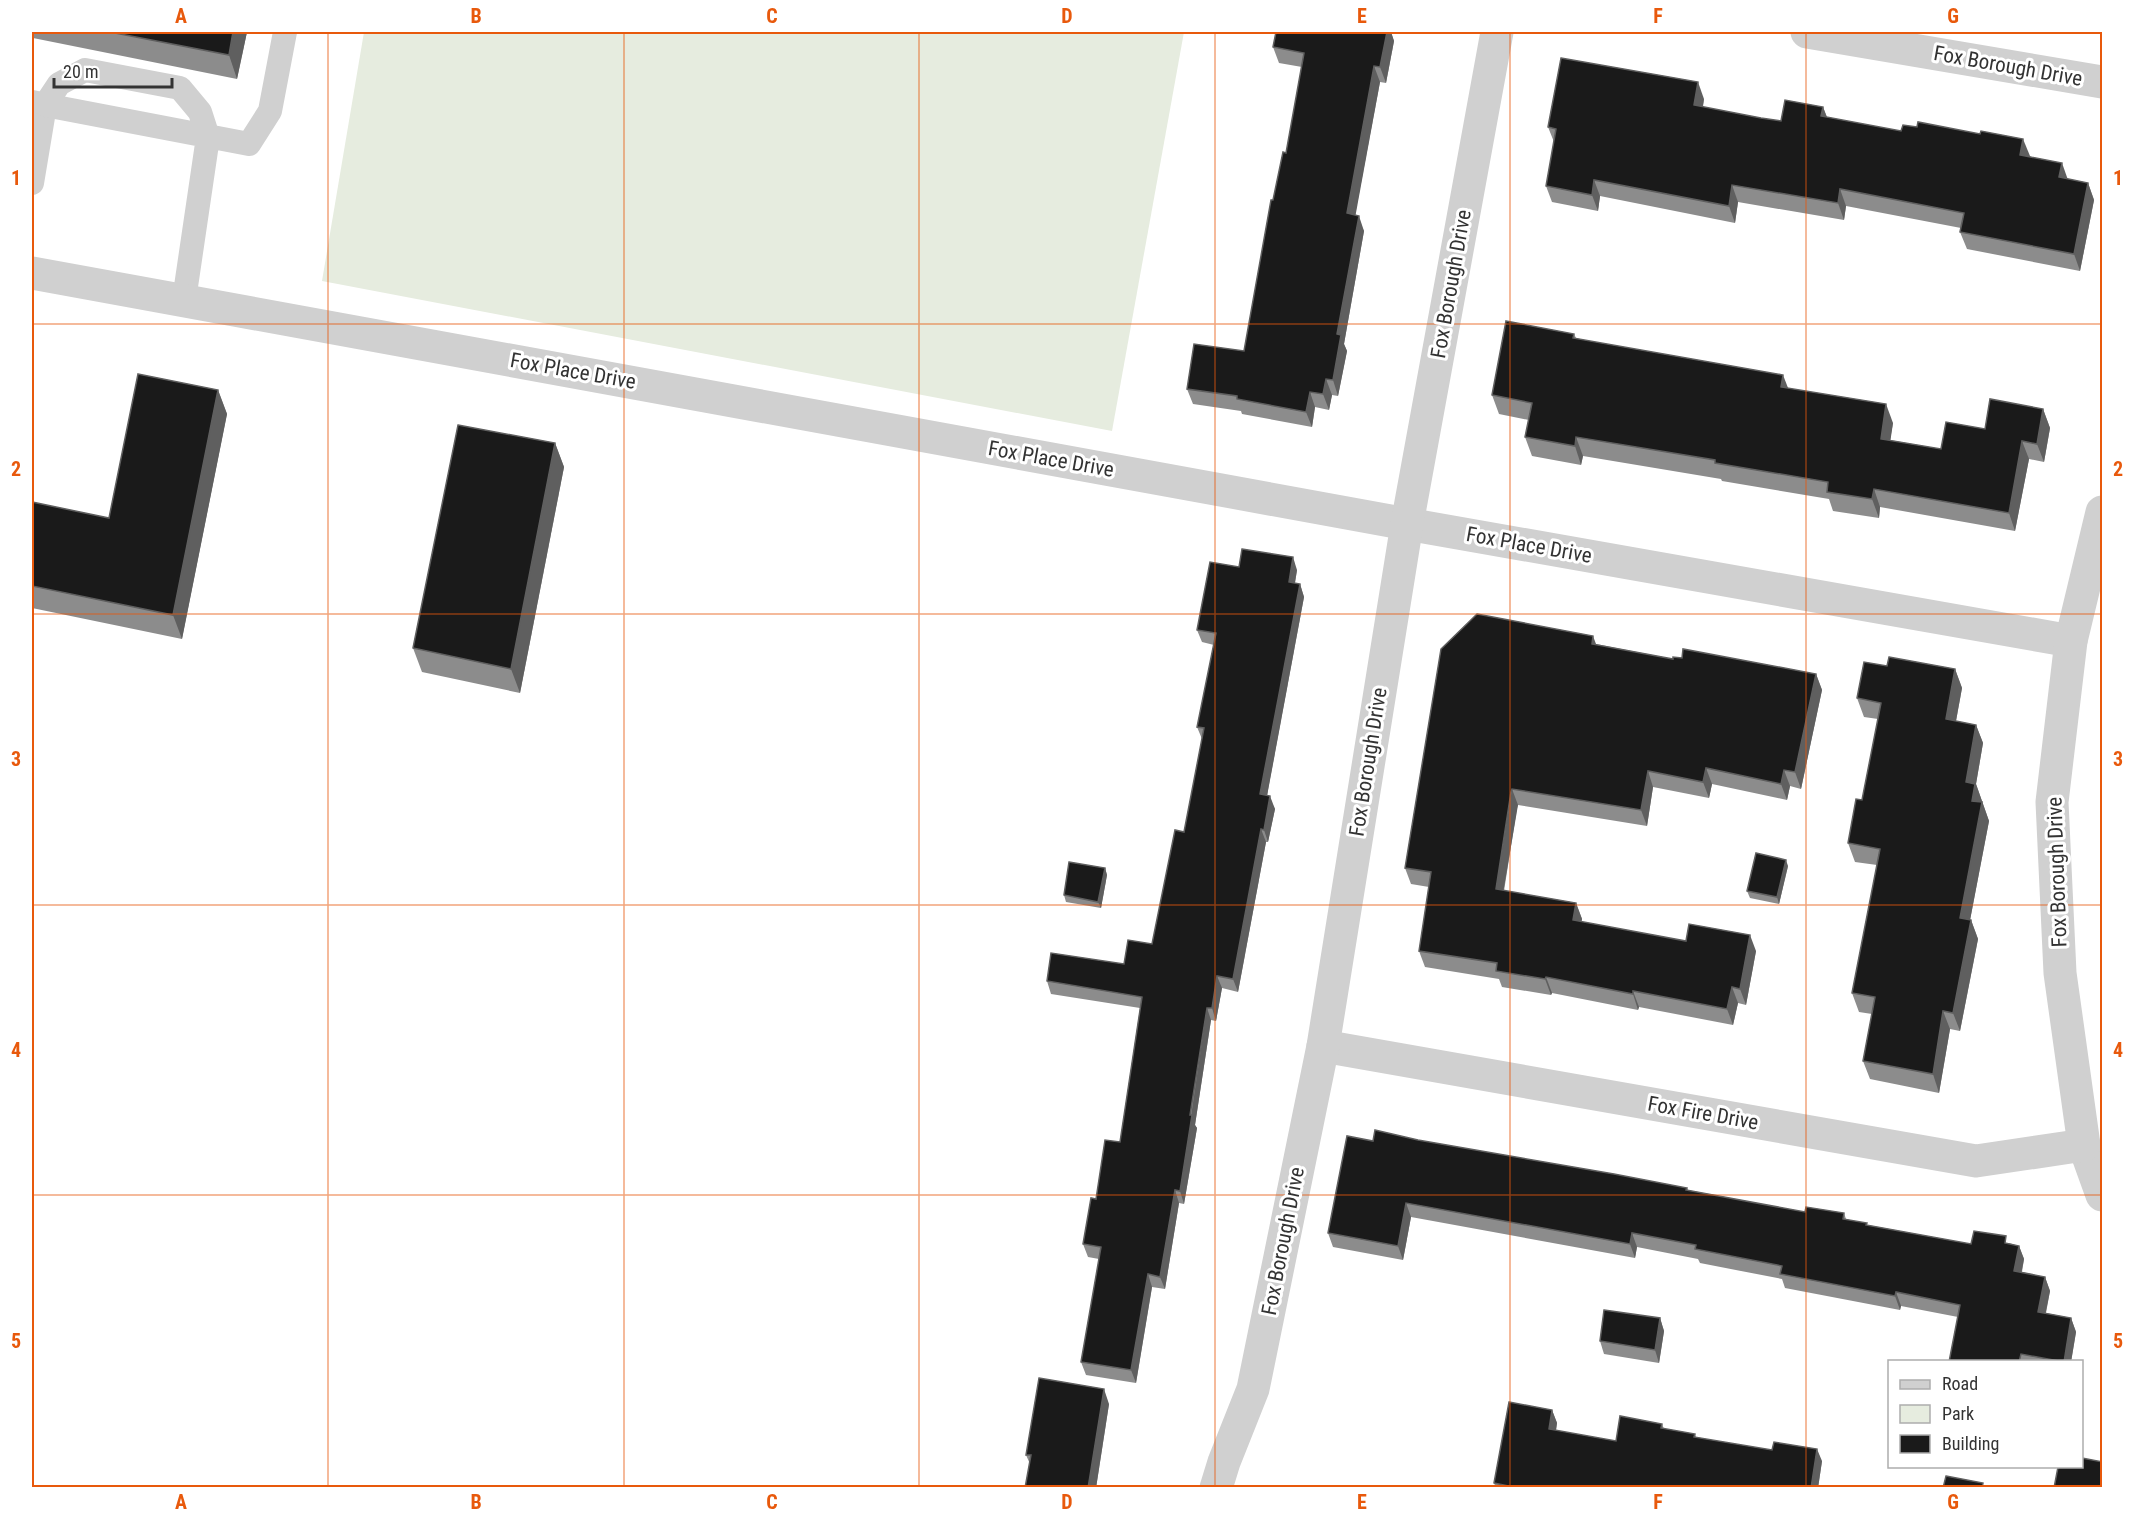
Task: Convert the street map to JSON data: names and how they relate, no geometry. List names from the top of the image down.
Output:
{
  "streets": {
    "street": ["Fox Borough Drive", "Fox Place Drive", "Fox Fire Drive"]
  },
  "crossings": [
    ["Fox Borough Drive", "Fox Place Drive"],
    ["Fox Borough Drive", "Fox Fire Drive"]
  ],
  "legend": ["Road", "Park", "Building"],
  "scale_bar": "20 m",
  "grid": {
    "columns": [
      "A",
      "B",
      "C",
      "D",
      "E",
      "F",
      "G"
    ],
    "rows": [
      "1",
      "2",
      "3",
      "4",
      "5"
    ]
  }
}
